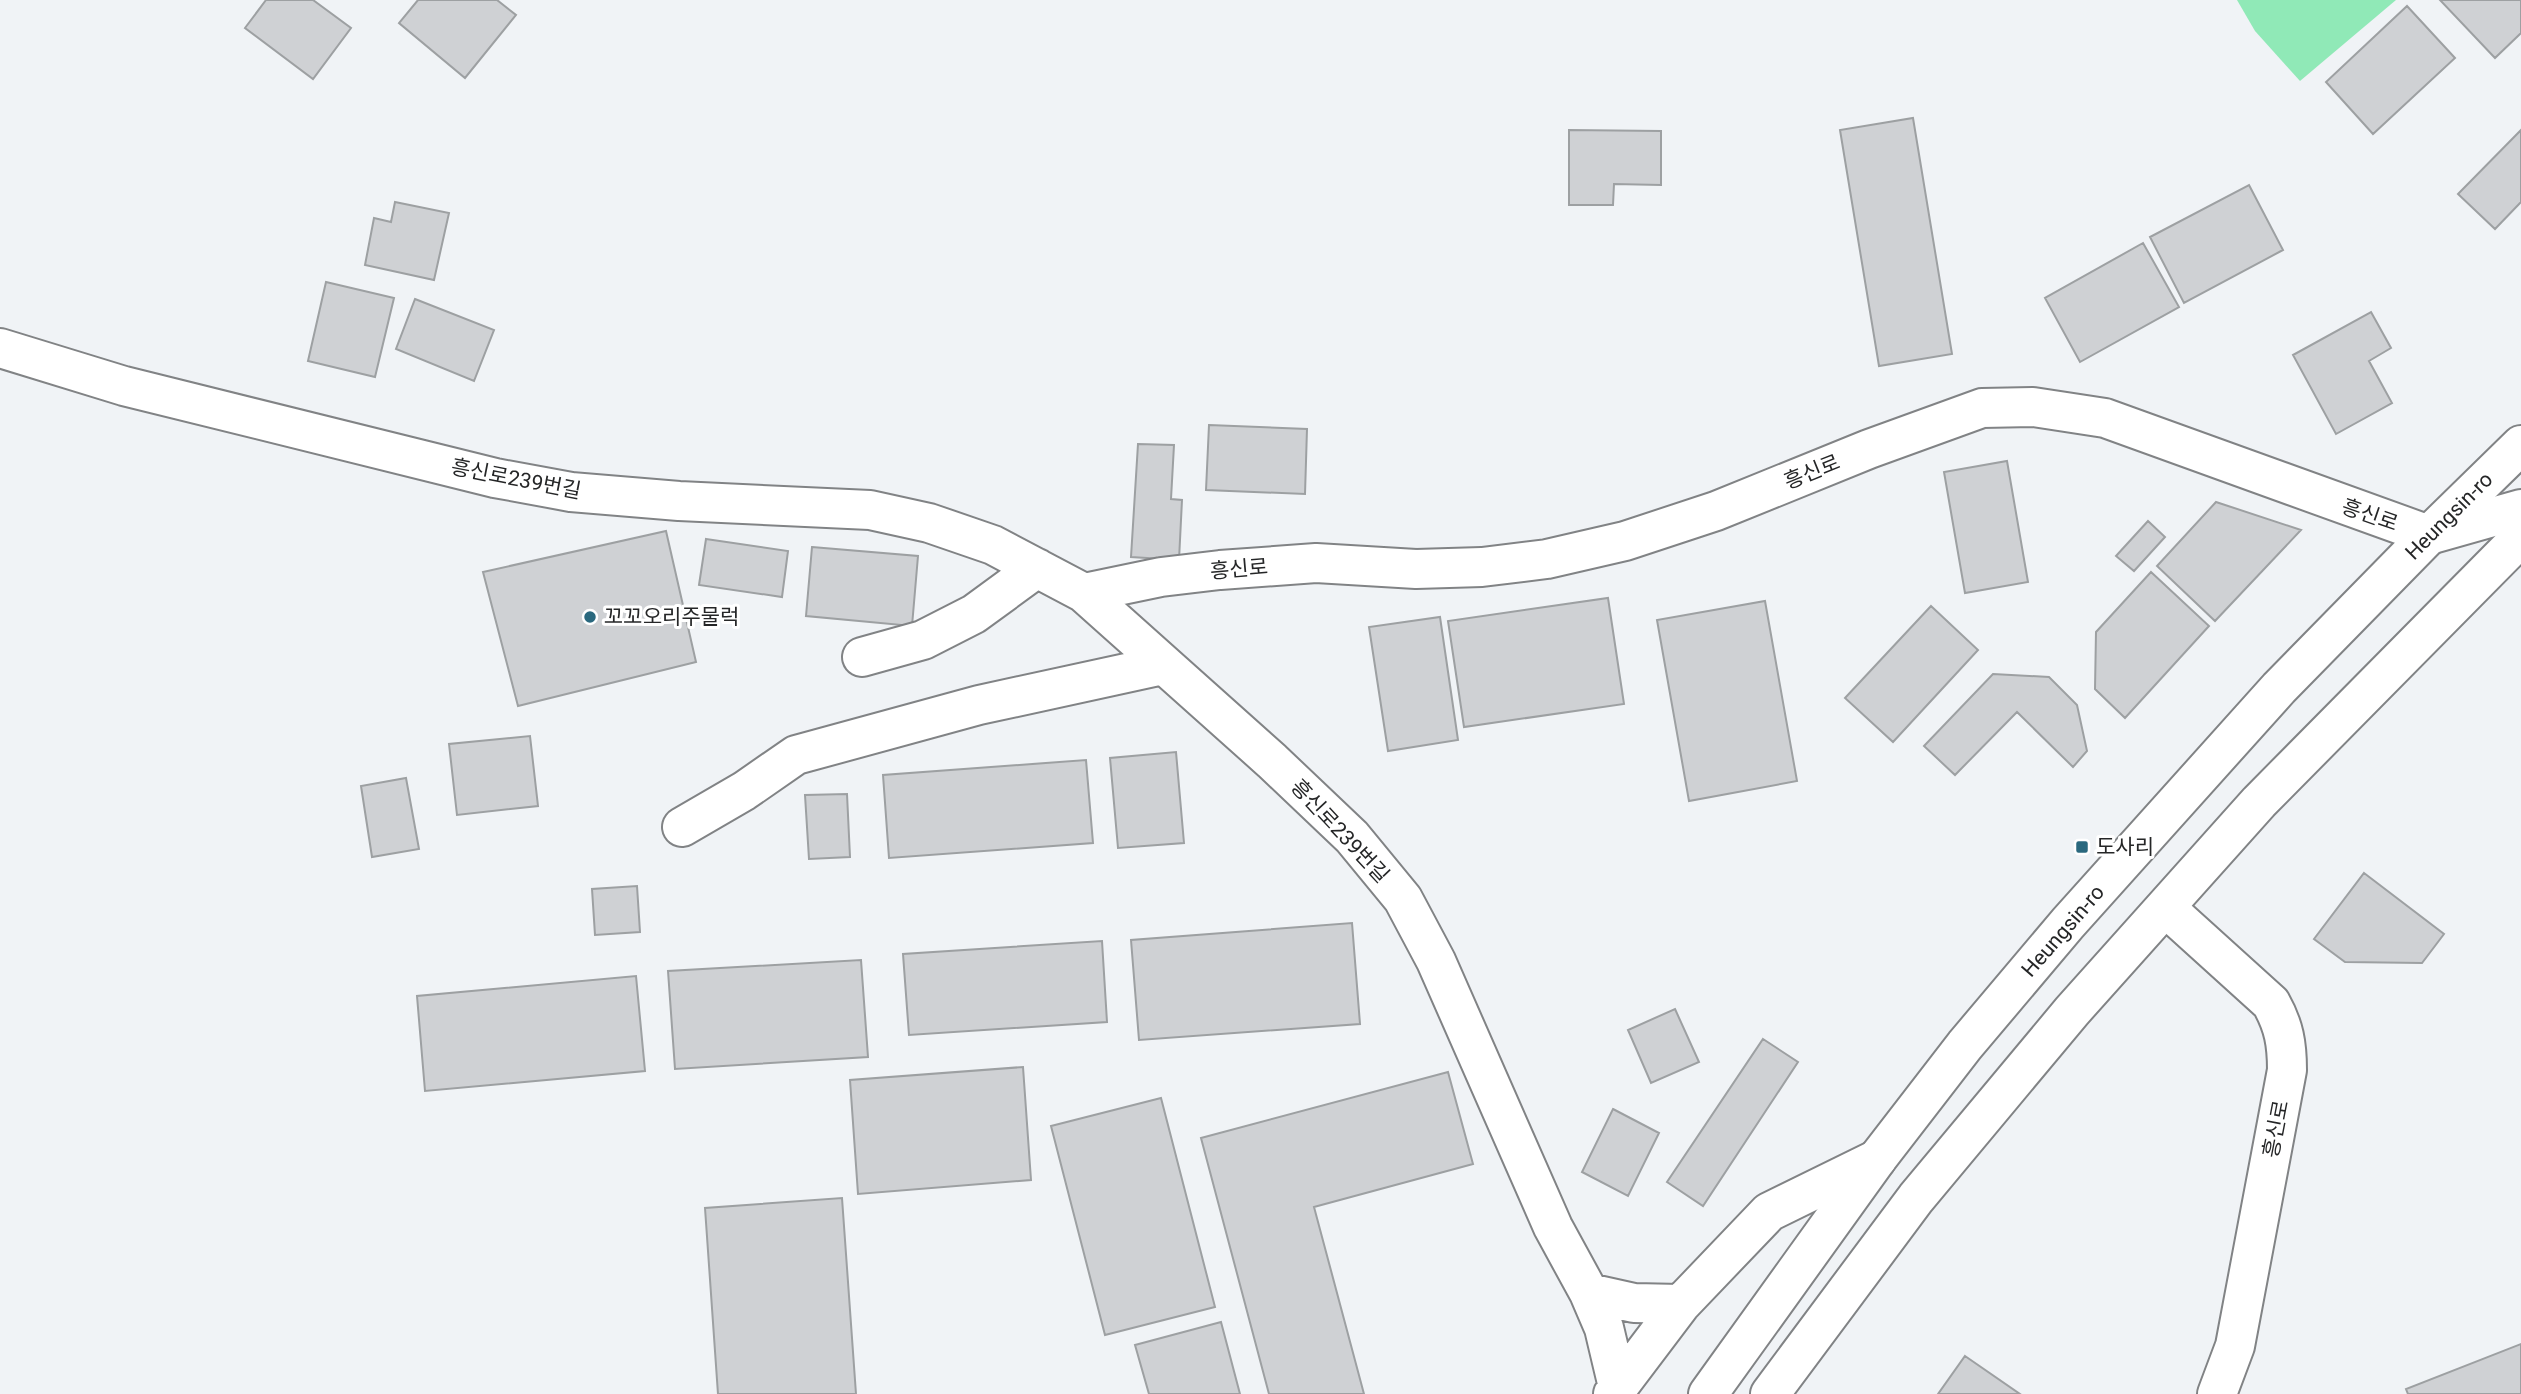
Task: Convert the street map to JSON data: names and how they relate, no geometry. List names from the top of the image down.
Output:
{
  "streets": {
    "main road": ["흥신로", "흥신로239번길", "Heungsin-ro"]
  },
  "crossings": [
    ["흥신로", "흥신로239번길"],
    ["흥신로", "Heungsin-ro"]
  ],
  "places": {
    "other": ["꼬꼬오리주물럭"],
    "transit": ["도사리"]
  }
}
